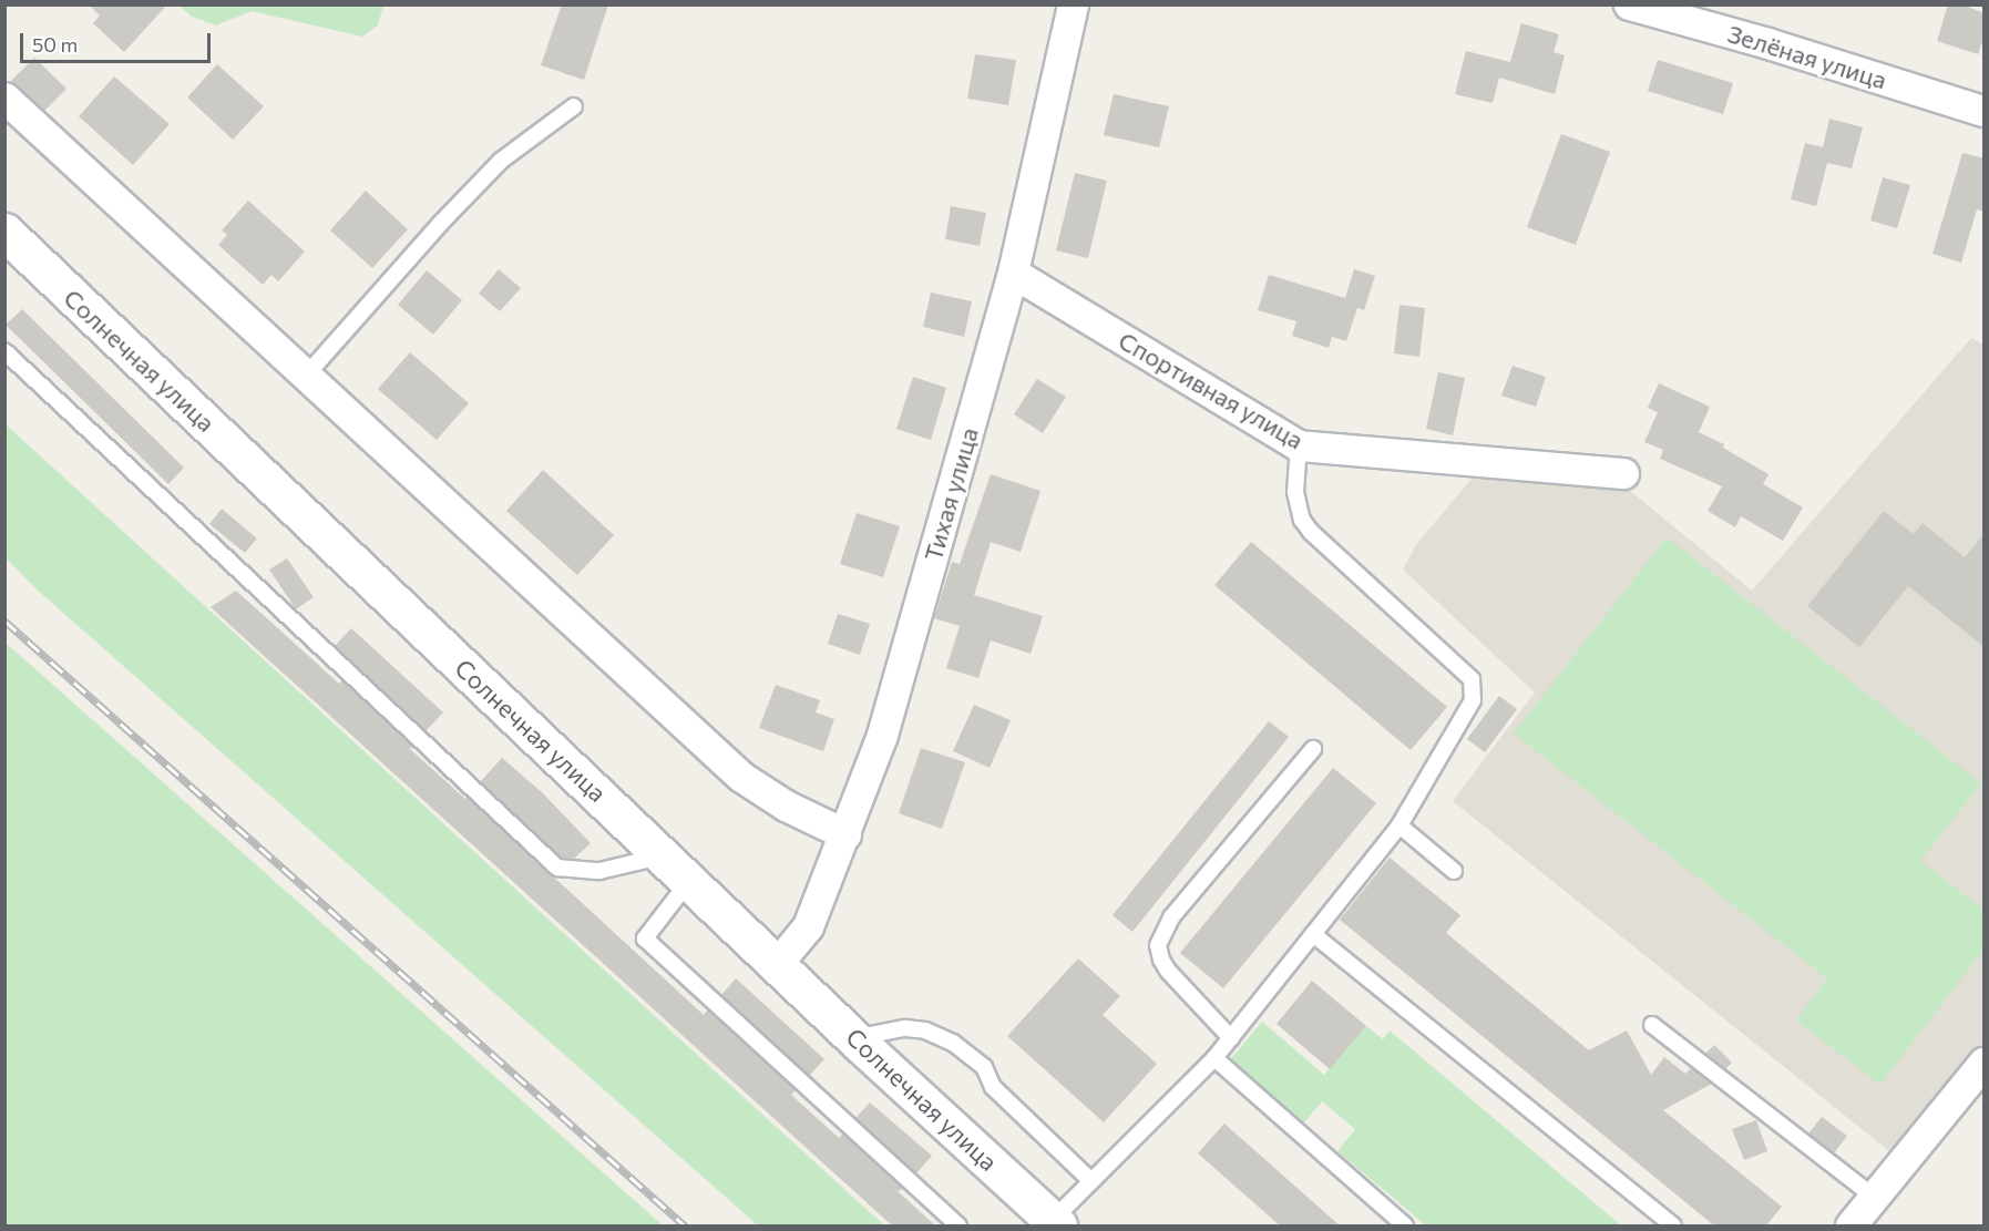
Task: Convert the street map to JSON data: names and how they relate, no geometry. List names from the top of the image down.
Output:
{
  "streets": {
    "street": [
      "Зелёная улица",
      "Солнечная улица",
      "Спортивная улица",
      "Тихая улица"
    ]
  },
  "crossings": [
    ["Солнечная улица", "Тихая улица"],
    ["Спортивная улица", "Тихая улица"]
  ],
  "scale_bar": "50 m"
}
